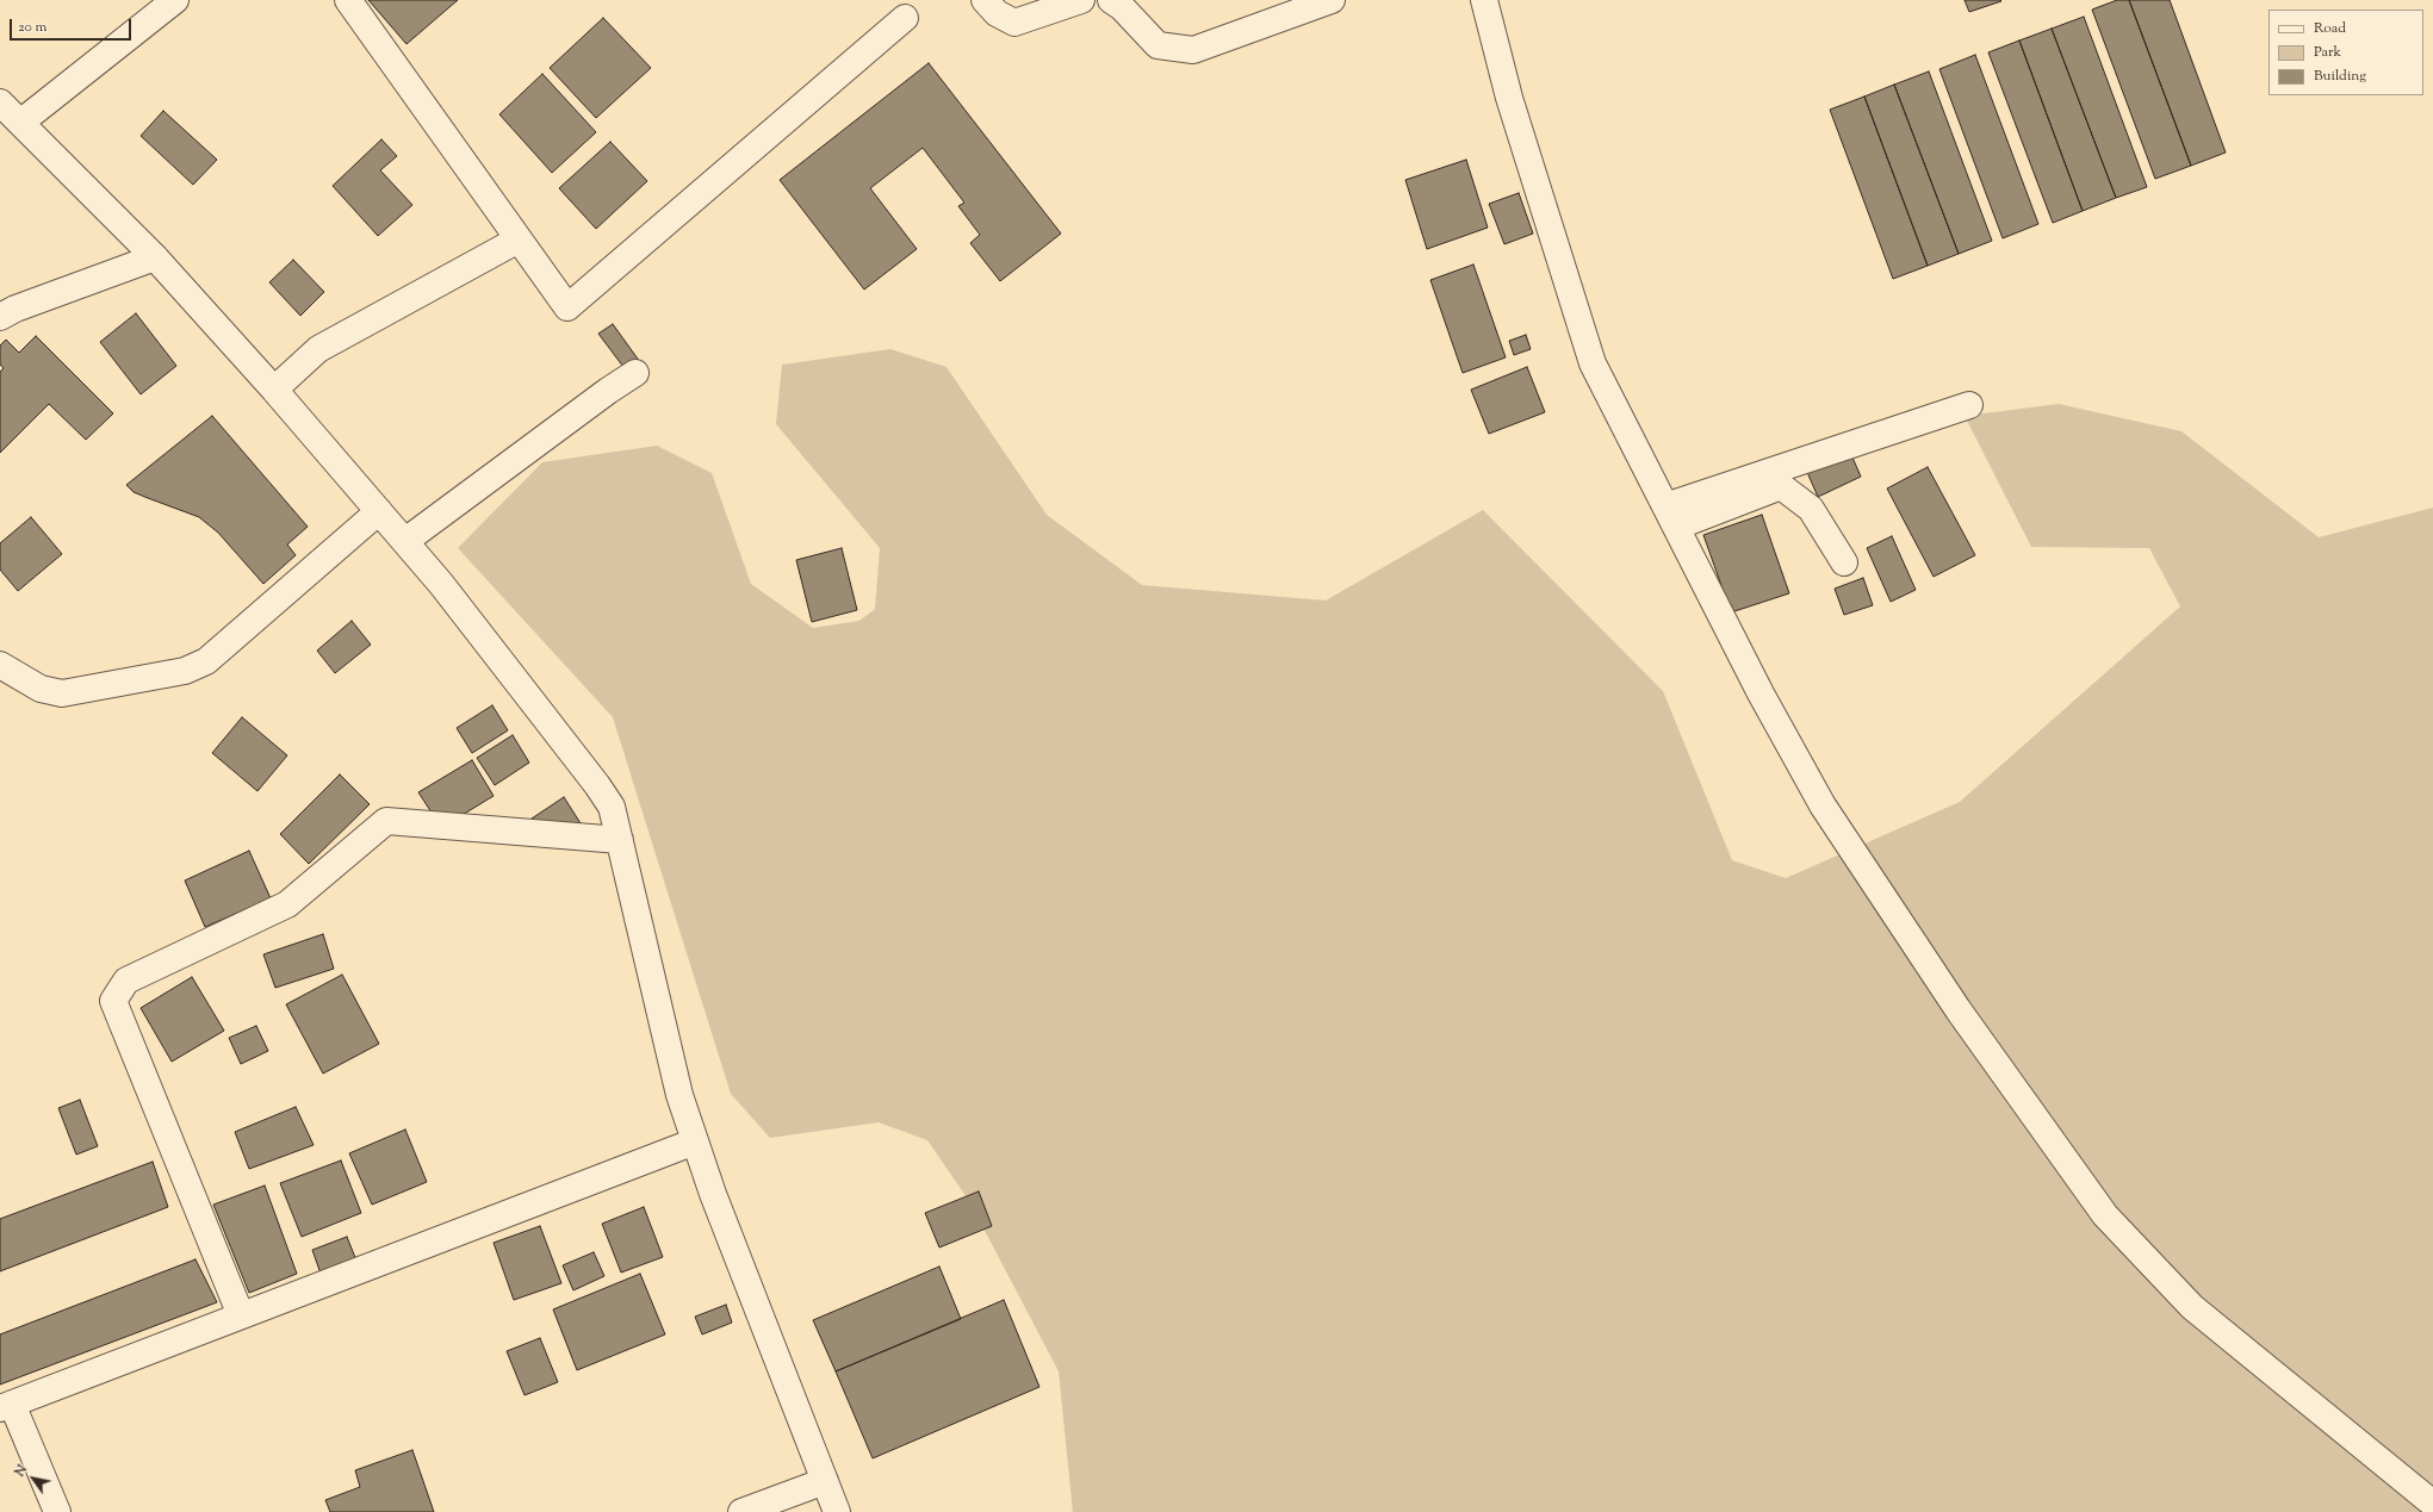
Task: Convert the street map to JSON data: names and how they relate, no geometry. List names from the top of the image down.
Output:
{
  "legend": ["Road", "Park", "Building"],
  "scale_bar": "20 m",
  "north": "top left"
}
